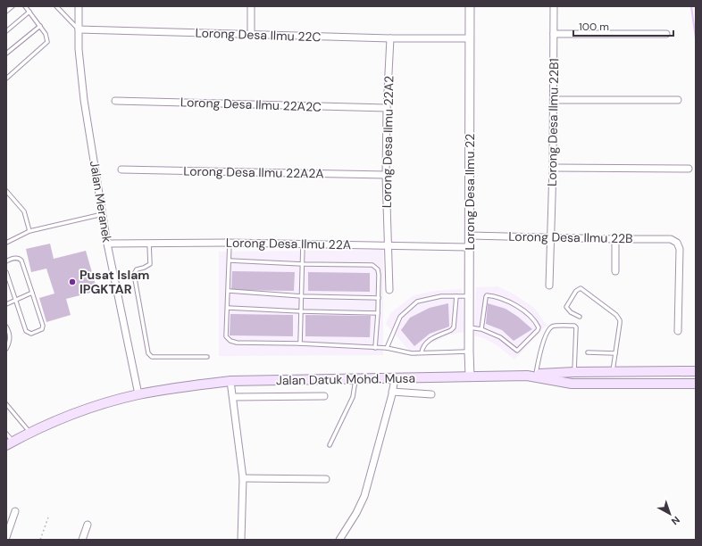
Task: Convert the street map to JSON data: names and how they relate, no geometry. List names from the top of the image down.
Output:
{
  "streets": {
    "main road": ["Jalan Datuk Mohd. Musa"],
    "street": [
      "Lorong Desa Ilmu 22C",
      "Lorong Desa Ilmu 22A2C",
      "Lorong Desa Ilmu 22B1",
      "Lorong Desa Ilmu 22A2",
      "Lorong Desa Ilmu 22A2A",
      "Lorong Desa Ilmu 22",
      "Jalan Meranek",
      "Lorong Desa Ilmu 22B",
      "Lorong Desa Ilmu 22A"
    ]
  },
  "crossings": [
    ["Lorong Desa Ilmu 22C", "Lorong Desa Ilmu 22A2"],
    ["Lorong Desa Ilmu 22C", "Lorong Desa Ilmu 22"],
    ["Lorong Desa Ilmu 22C", "Jalan Meranek"],
    ["Lorong Desa Ilmu 22A2C", "Lorong Desa Ilmu 22A2"],
    ["Lorong Desa Ilmu 22B1", "Lorong Desa Ilmu 22B"],
    ["Lorong Desa Ilmu 22A2", "Lorong Desa Ilmu 22A2A"],
    ["Lorong Desa Ilmu 22A2", "Lorong Desa Ilmu 22A"],
    ["Lorong Desa Ilmu 22", "Lorong Desa Ilmu 22B"],
    ["Lorong Desa Ilmu 22", "Lorong Desa Ilmu 22A"],
    ["Lorong Desa Ilmu 22", "Jalan Datuk Mohd. Musa"],
    ["Jalan Meranek", "Lorong Desa Ilmu 22A"],
    ["Jalan Meranek", "Jalan Datuk Mohd. Musa"]
  ],
  "places": ["Pusat Islam IPGKTAR"],
  "scale_bar": "100 m",
  "north": "bottom right"
}
